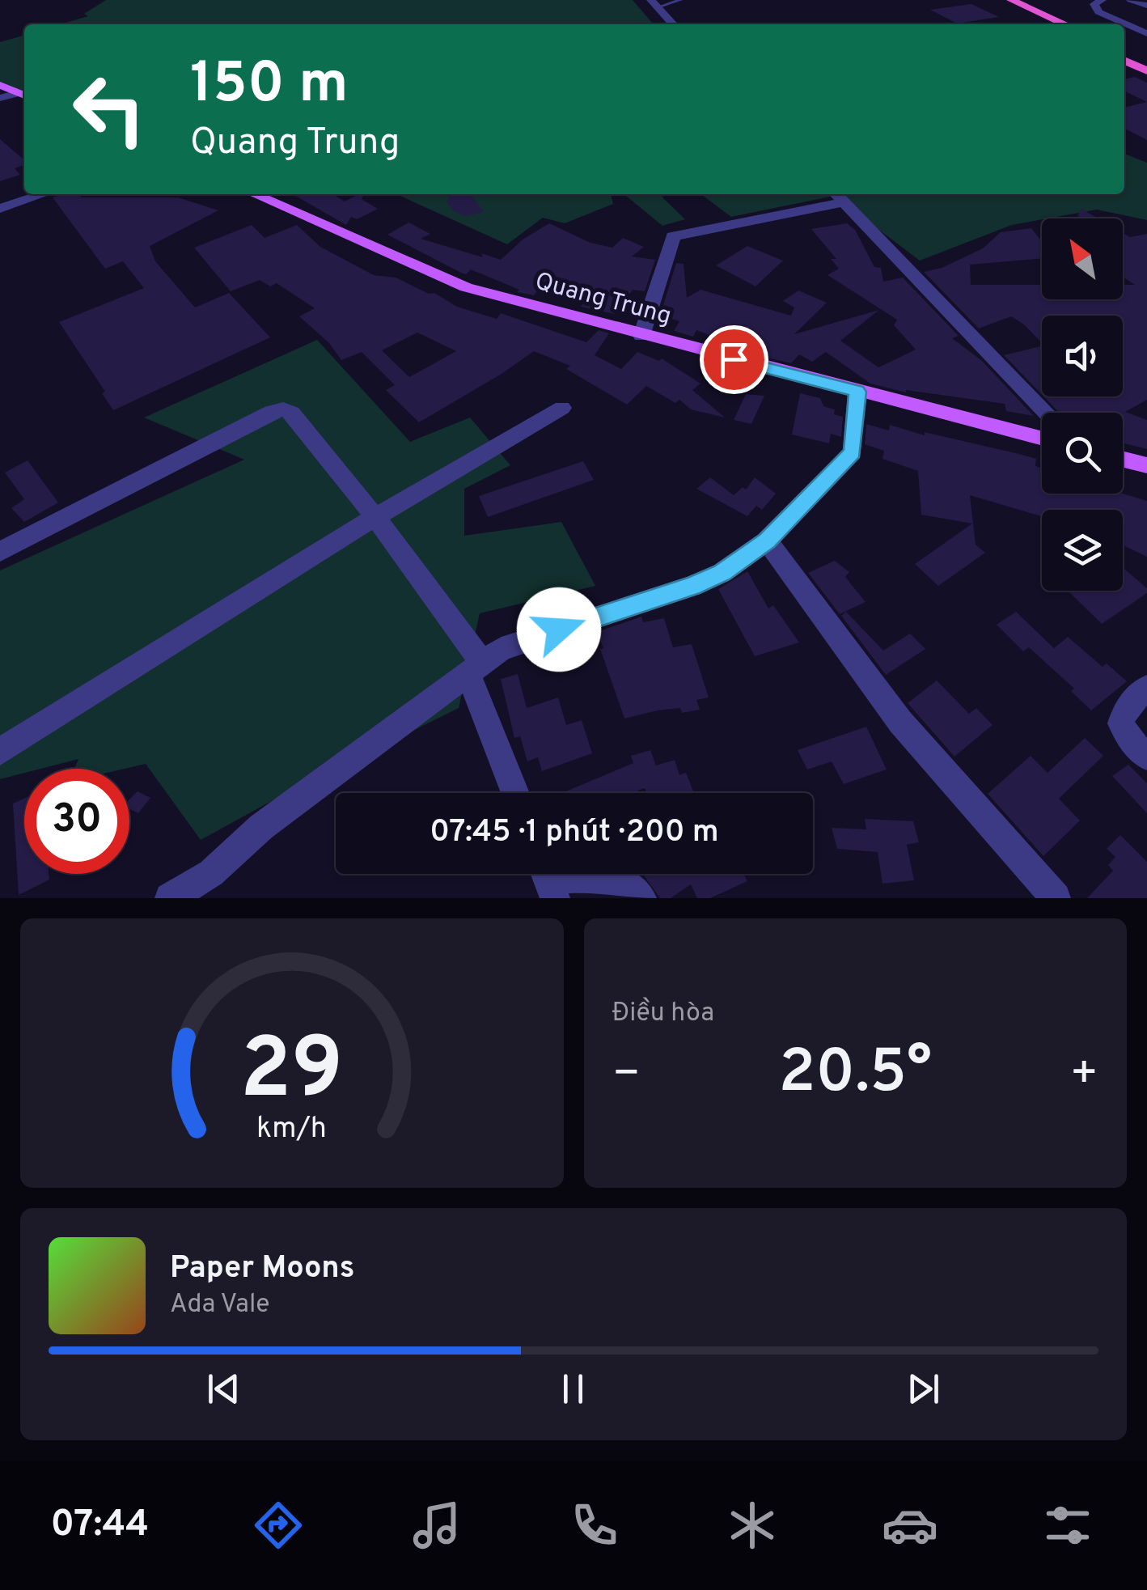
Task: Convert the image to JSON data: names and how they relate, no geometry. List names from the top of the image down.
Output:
{
  "streets": {
    "main road": ["Quang Trung"]
  },
  "north": "top left",
  "page": {
    "turn": ["150 m", "Quang Trung"],
    "limit": "30",
    "trip": "07:45 · 1 phút · 200 m",
    "tile": "Điều hòa",
    "heat": ["−", "20.5°", "+"],
    "song": ["Paper Moons", "Ada Vale"],
    "tabs": "07:44",
    "gauge": ["29", "km/h"]
  }
}
